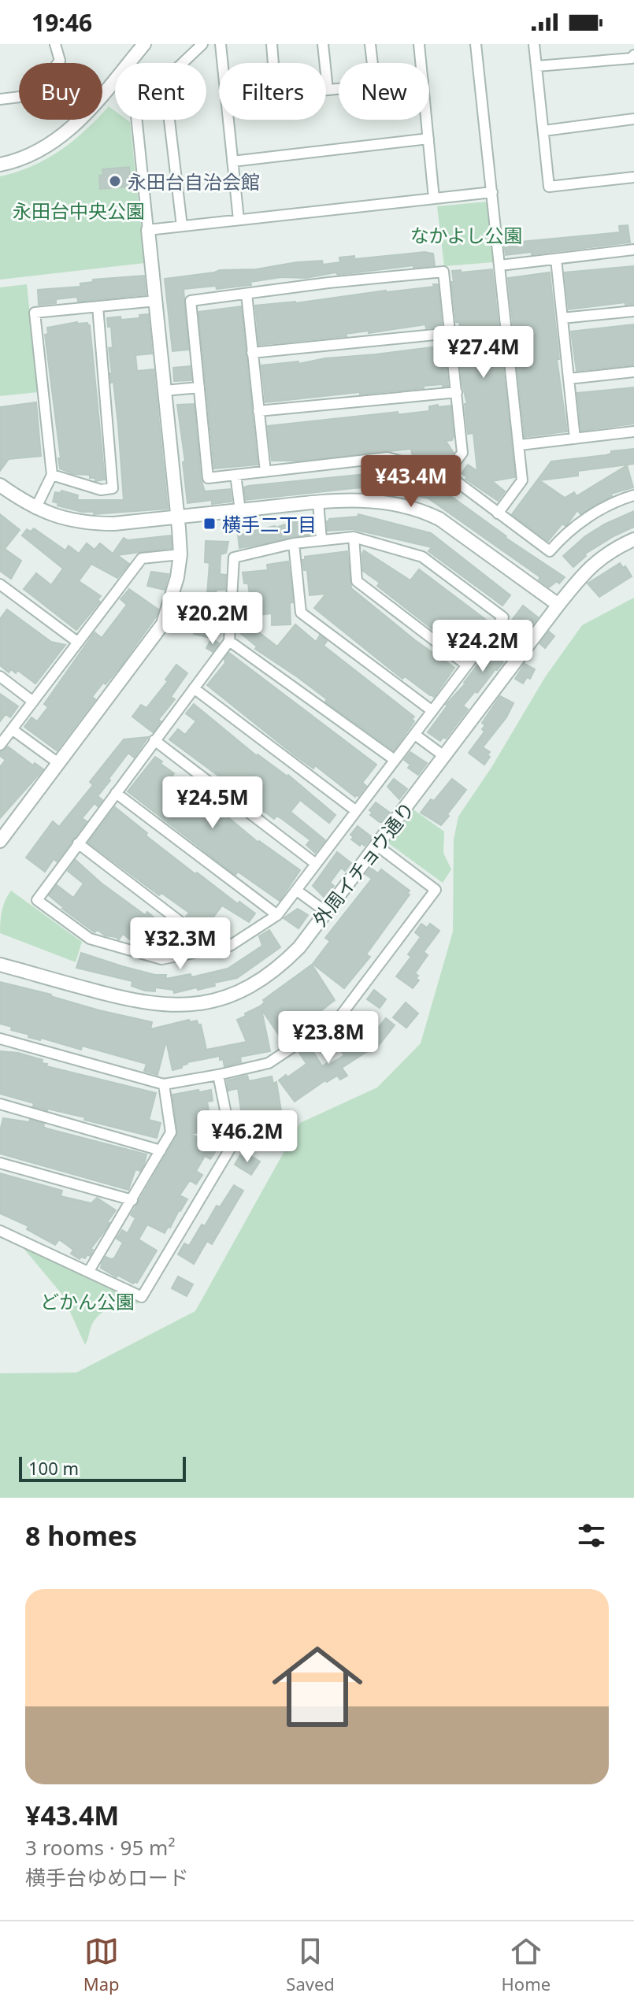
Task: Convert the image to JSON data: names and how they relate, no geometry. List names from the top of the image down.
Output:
{
  "streets": {
    "street": ["外周イチョウ通り"]
  },
  "parks": ["永田台中央公園", "なかよし公園", "どかん公園"],
  "places": {
    "other": ["永田台自治会館"],
    "transit": ["横手二丁目"]
  },
  "scale_bar": "100 m",
  "page": {
    "status": "19:46",
    "chip": [
      "Buy",
      "Rent",
      "Filters",
      "New"
    ],
    "price": [
      "¥27.4M",
      "¥43.4M",
      "¥20.2M",
      "¥24.2M",
      "¥24.5M",
      "¥32.3M",
      "¥23.8M",
      "¥46.2M"
    ],
    "scale": "100 m",
    "heading": "8 homes",
    "list": [
      {
        "name": "¥43.4M",
        "note": "3 rooms · 95 m² · 横手台ゆめロード"
      }
    ],
    "tabs": ["Map", "Saved", "Home"]
  }
}
